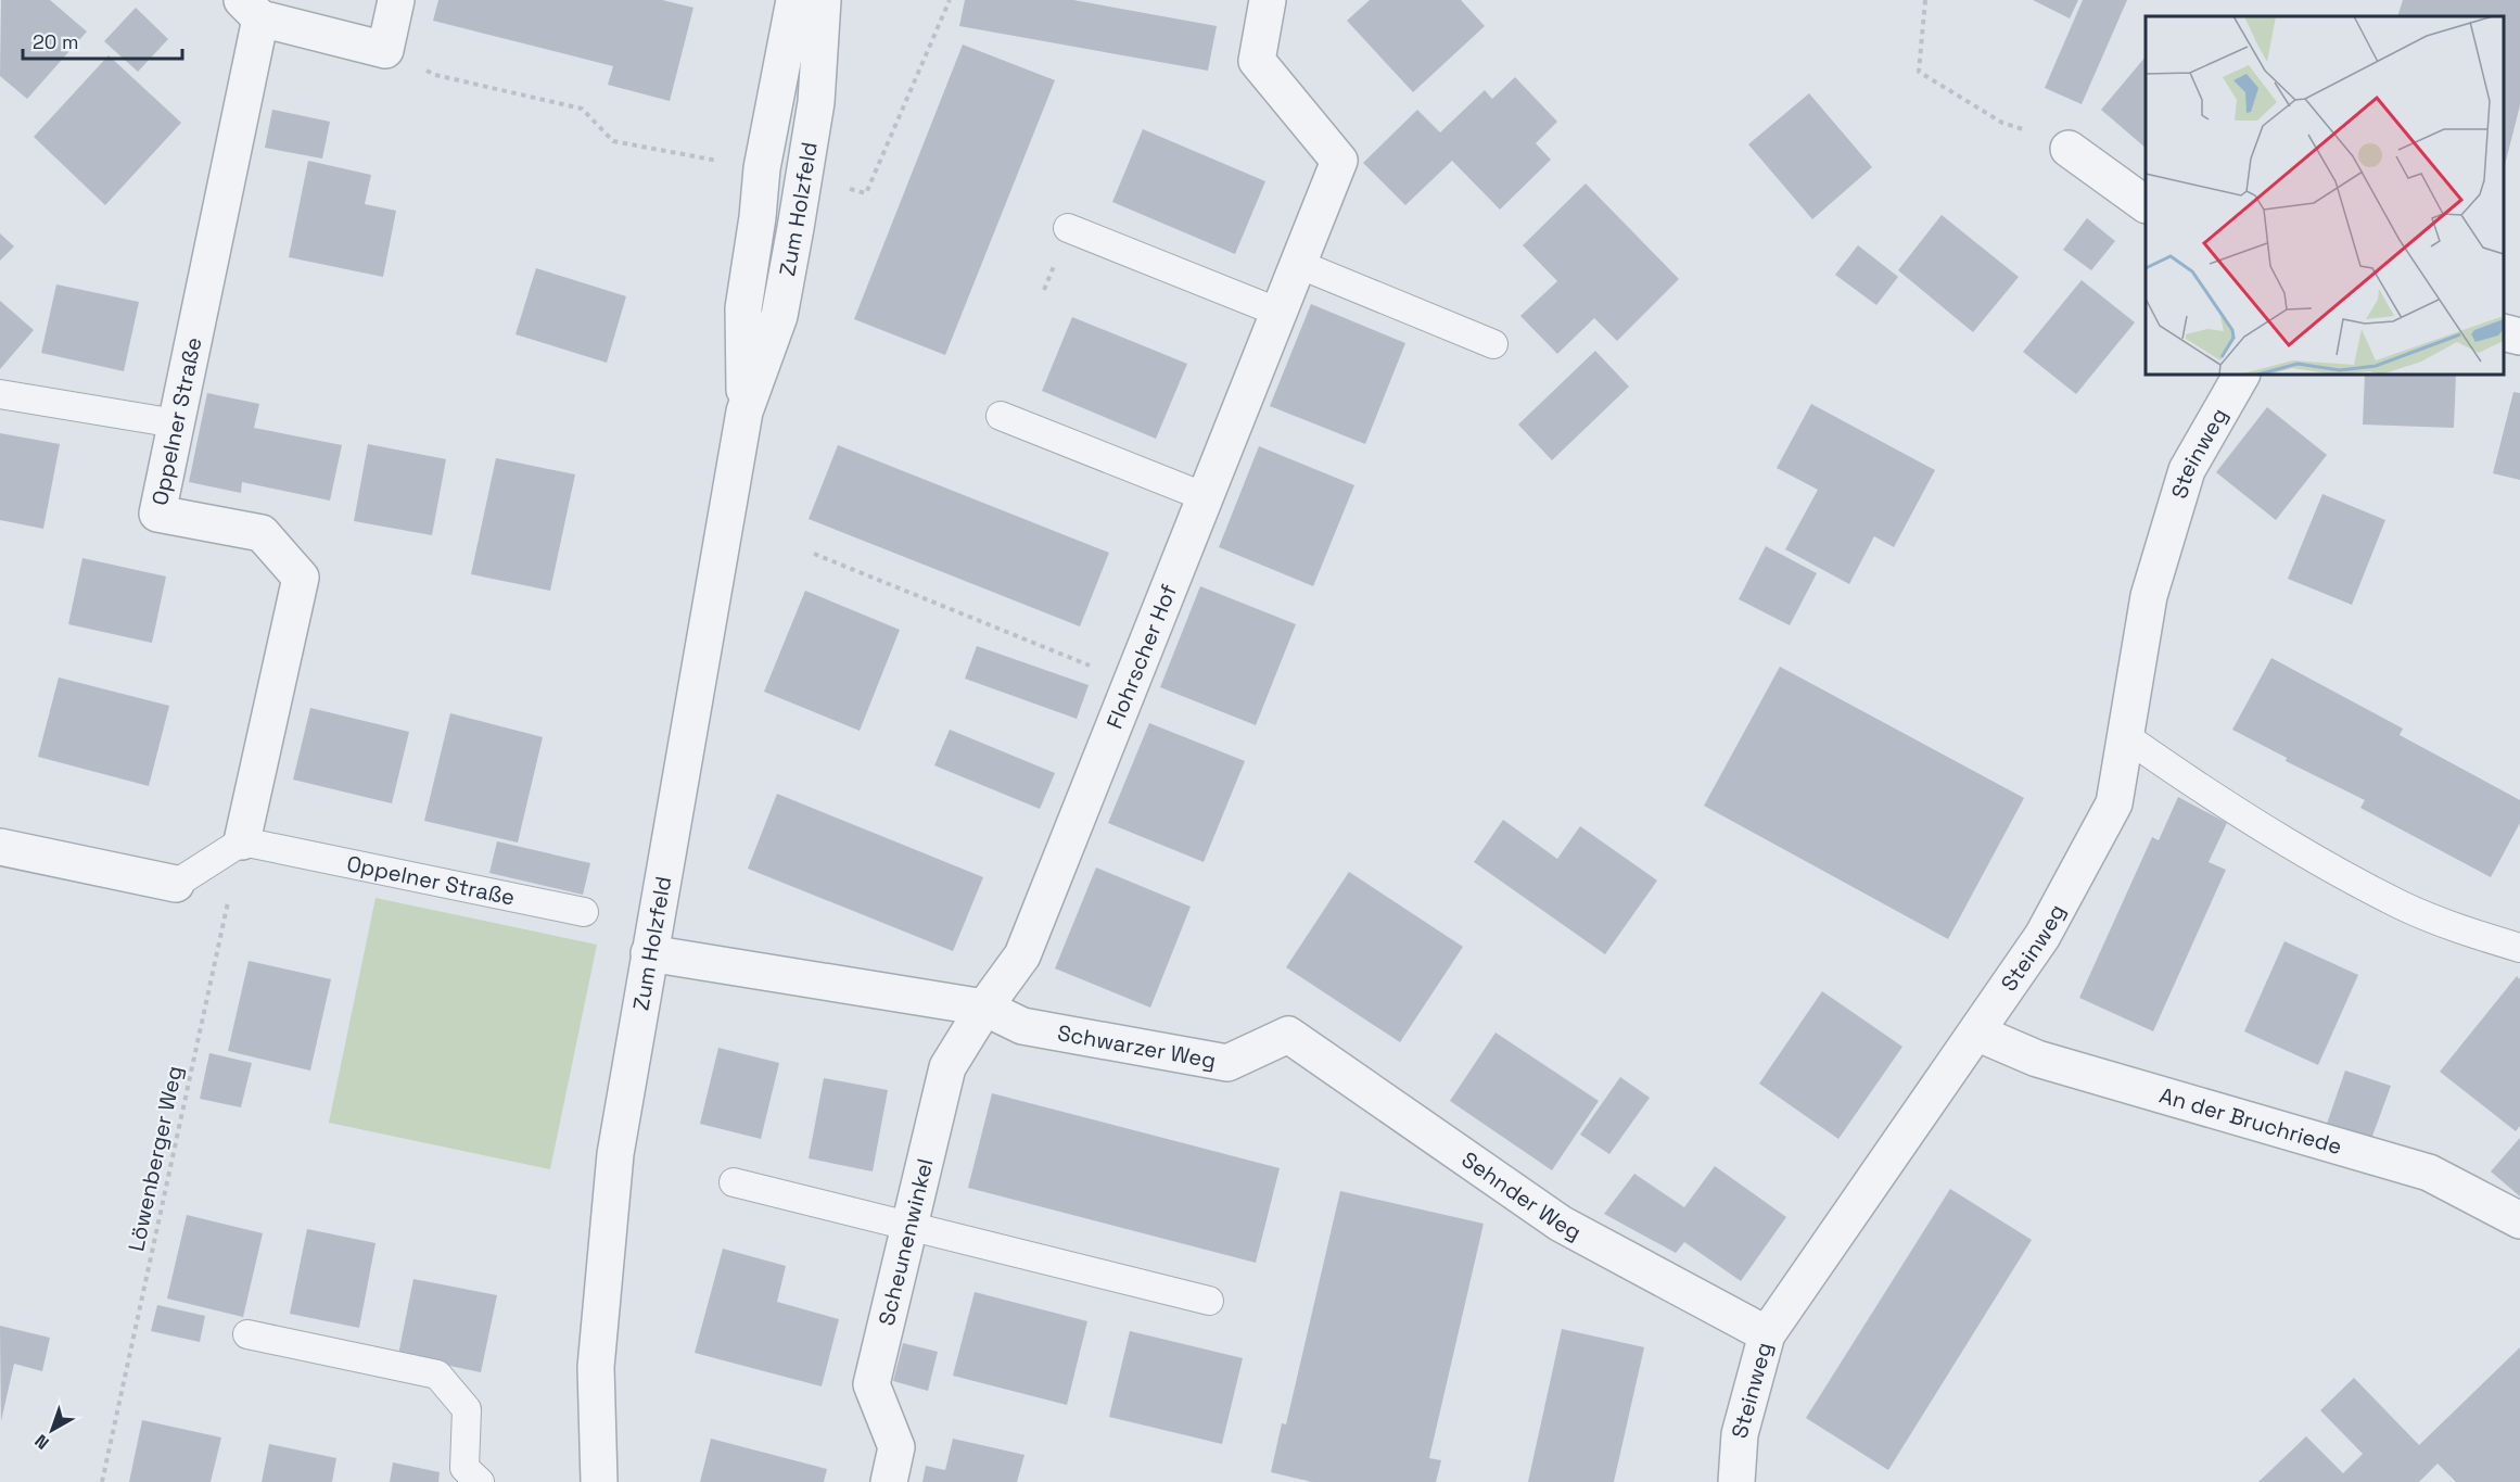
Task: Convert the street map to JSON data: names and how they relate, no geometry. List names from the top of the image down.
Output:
{
  "streets": {
    "street": [
      "Zum Holzfeld",
      "Oppelner Straße",
      "Steinweg",
      "Flohrscher Hof",
      "Schwarzer Weg",
      "An der Bruchriede",
      "Sehnder Weg",
      "Scheunenwinkel"
    ],
    "path": ["Löwenberger Weg"]
  },
  "crossings": [
    ["Oppelner Straße", "Löwenberger Weg"],
    ["Steinweg", "An der Bruchriede"],
    ["Steinweg", "Sehnder Weg"],
    ["Flohrscher Hof", "Schwarzer Weg"],
    ["Flohrscher Hof", "Scheunenwinkel"],
    ["Schwarzer Weg", "Sehnder Weg"],
    ["Schwarzer Weg", "Scheunenwinkel"]
  ],
  "scale_bar": "20 m",
  "north": "bottom left"
}
